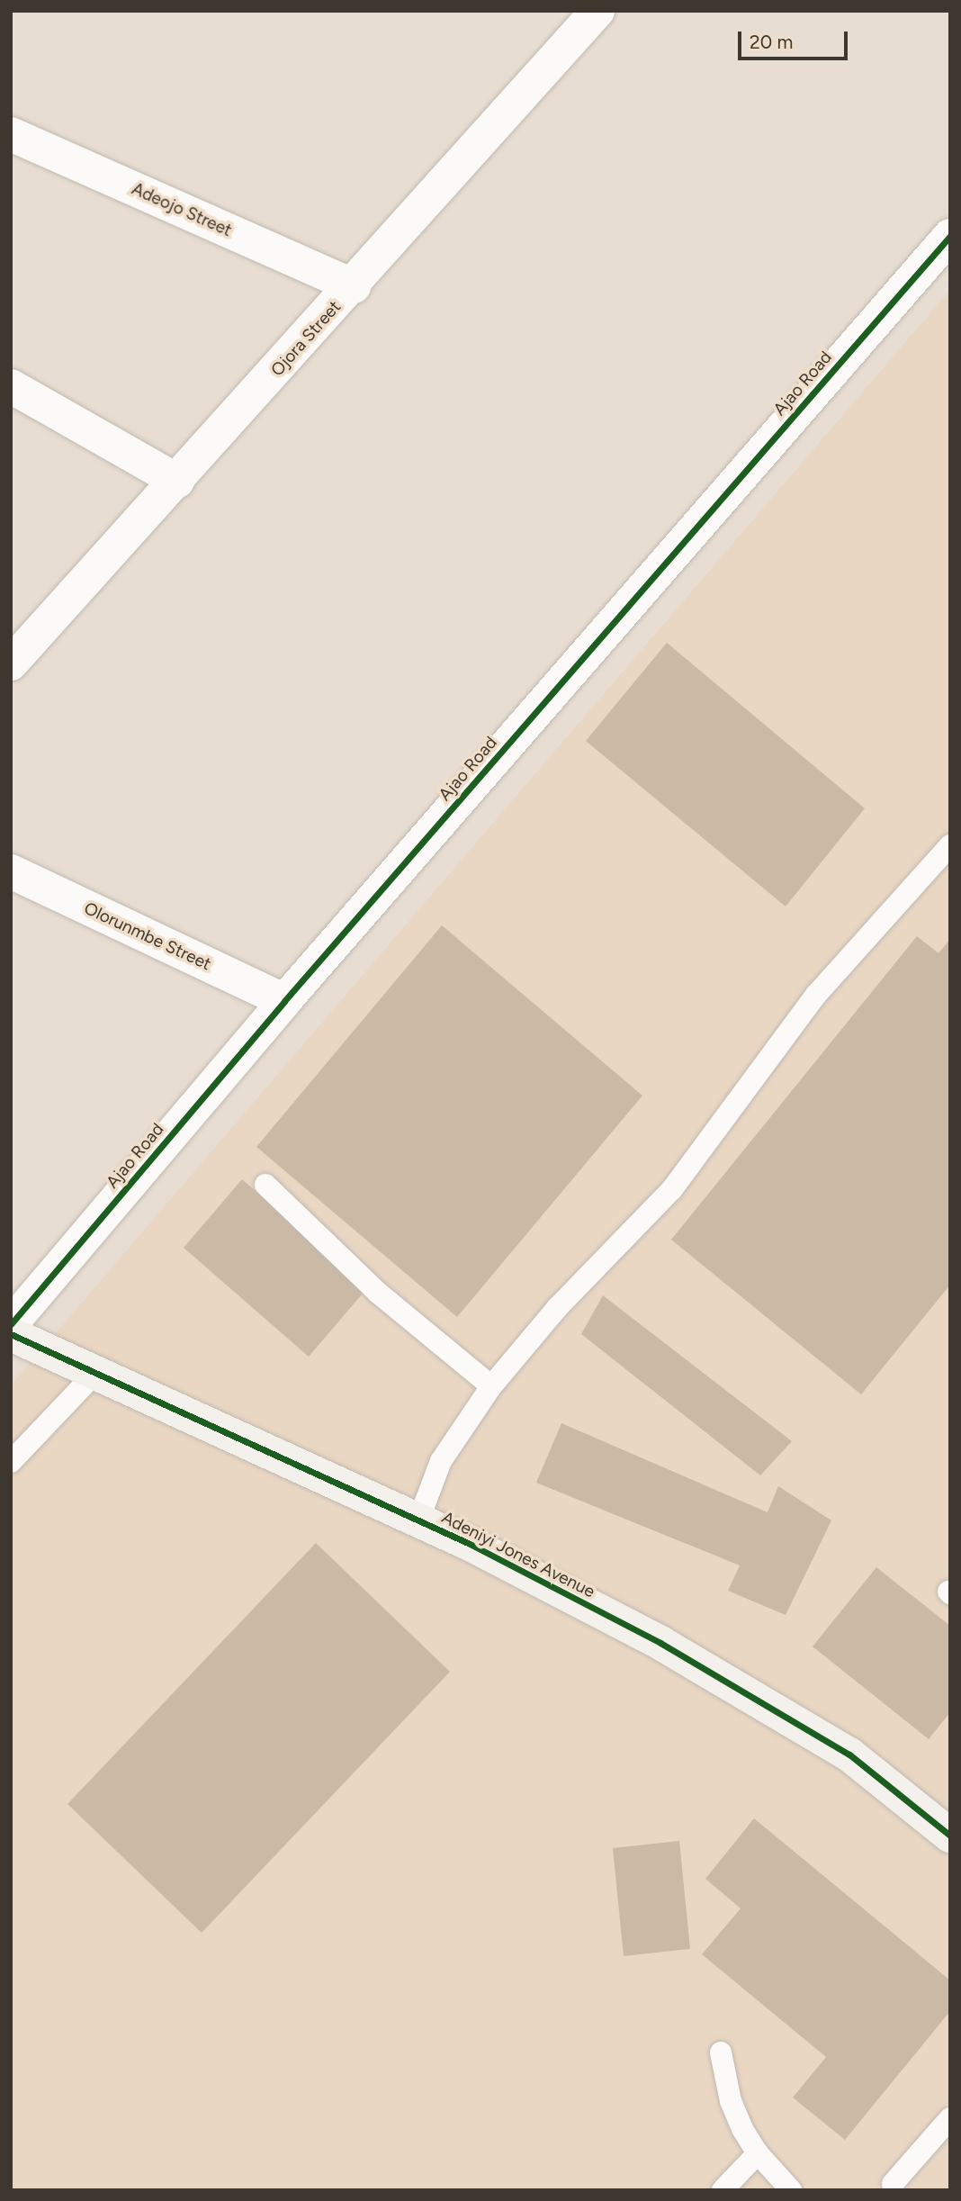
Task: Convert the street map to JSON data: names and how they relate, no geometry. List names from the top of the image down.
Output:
{
  "streets": {
    "street": [
      "Adeojo Street",
      "Ojora Street",
      "Ajao Road",
      "Olorunmbe Street",
      "Adeniyi Jones Avenue"
    ]
  },
  "crossings": [
    ["Adeojo Street", "Ojora Street"],
    ["Ajao Road", "Olorunmbe Street"]
  ],
  "scale_bar": "20 m"
}
